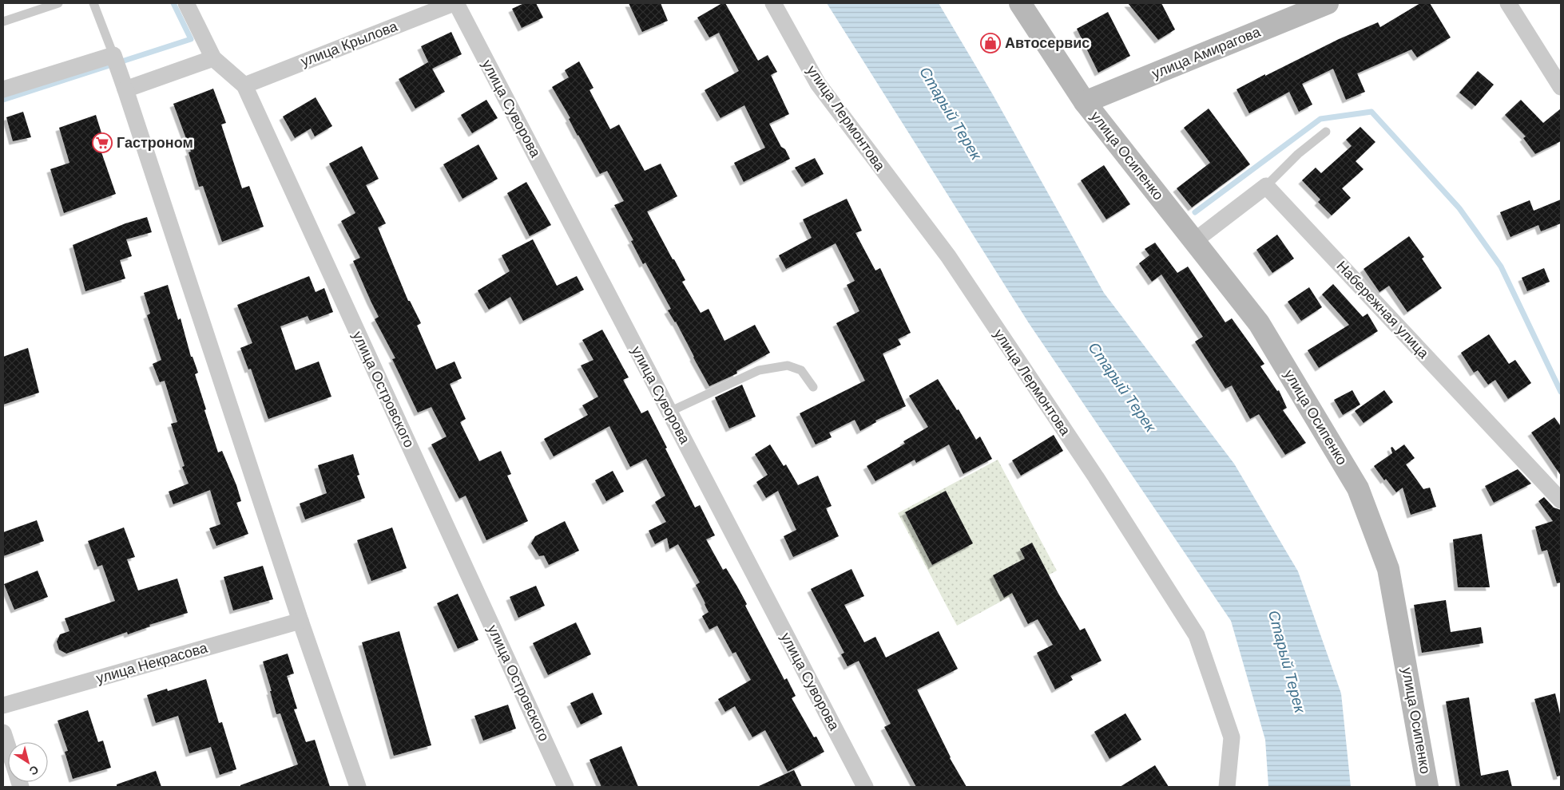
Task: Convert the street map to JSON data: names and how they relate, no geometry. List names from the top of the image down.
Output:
{
  "streets": {
    "main road": ["улица Амирагова", "улица Осипенко"],
    "street": [
      "улица Крылова",
      "улица Суворова",
      "улица Лермонтова",
      "Набережная улица",
      "улица Островского",
      "улица Некрасова"
    ]
  },
  "crossings": [
    ["улица Крылова", "улица Суворова"],
    ["улица Крылова", "улица Островского"],
    ["улица Амирагова", "улица Осипенко"]
  ],
  "water": ["Старый Терек"],
  "places": {
    "shop": ["Автосервис"],
    "supermarket": ["Гастроном"]
  },
  "north": "bottom right"
}
